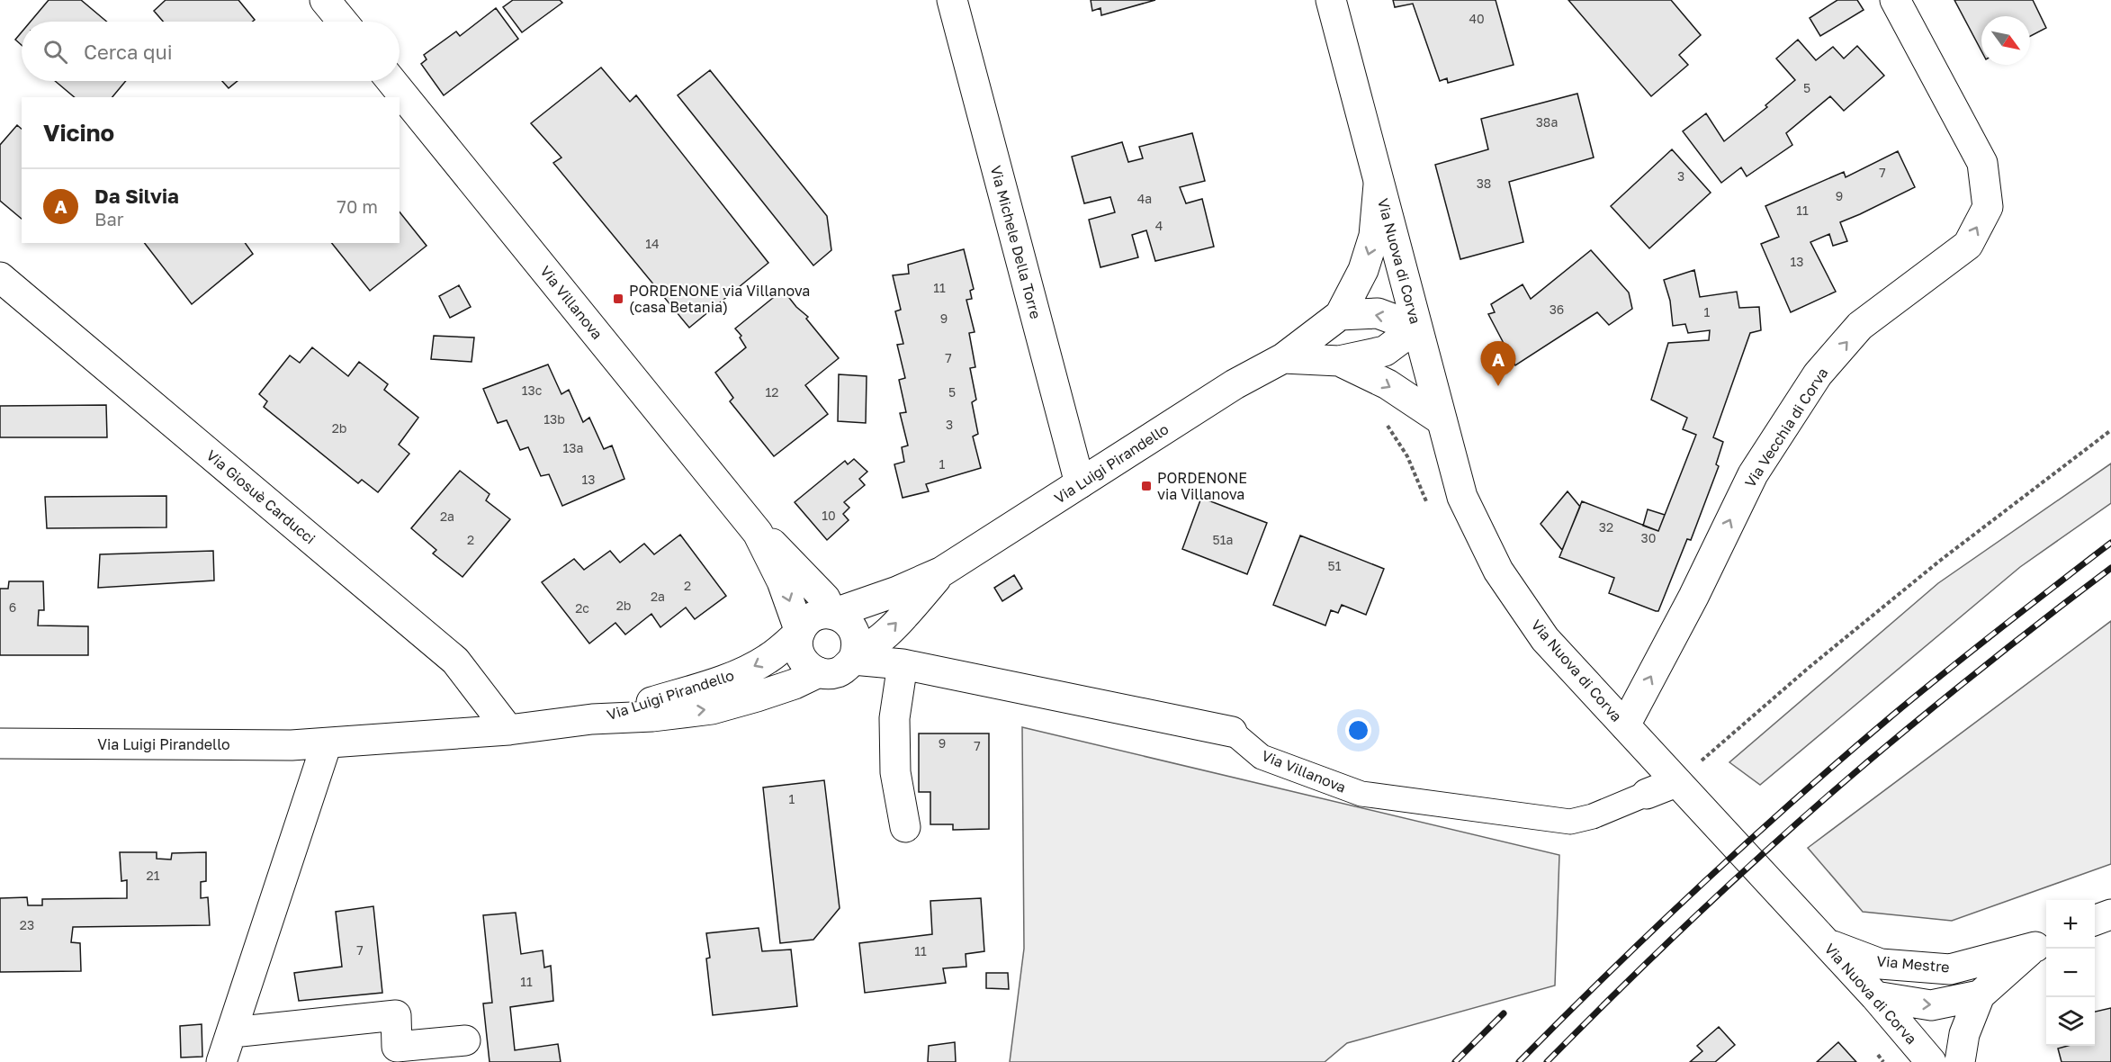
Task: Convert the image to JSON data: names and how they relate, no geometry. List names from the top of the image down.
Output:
{
  "streets": {
    "street": [
      "Via Michele Della Torre",
      "Via Nuova di Corva",
      "Via Villanova",
      "Via Vecchia di Corva",
      "Via Luigi Pirandello",
      "Via Giosuè Carducci",
      "Via Mestre"
    ]
  },
  "crossings": [
    ["Via Michele Della Torre", "Via Luigi Pirandello"],
    ["Via Nuova di Corva", "Via Vecchia di Corva"],
    ["Via Nuova di Corva", "Via Luigi Pirandello"],
    ["Via Nuova di Corva", "Via Mestre"],
    ["Via Villanova", "Via Luigi Pirandello"],
    ["Via Luigi Pirandello", "Via Giosuè Carducci"]
  ],
  "one_way": ["Via Vecchia di Corva"],
  "places": {
    "transit": ["PORDENONE via Villanova (casa Betania)", "PORDENONE via Villanova"]
  },
  "house_numbers": [
    "40",
    "5",
    "38a",
    "7",
    "3",
    "38",
    "9",
    "4a",
    "11",
    "4",
    "14",
    "13",
    "11",
    "36",
    "1",
    "9",
    "7",
    "13c",
    "12",
    "5",
    "13b",
    "3",
    "2b",
    "13a",
    "1",
    "13",
    "10",
    "2a",
    "32",
    "30",
    "2",
    "51a",
    "51",
    "2",
    "2a",
    "2b",
    "6",
    "2c",
    "9",
    "7",
    "1",
    "21",
    "23",
    "7",
    "11",
    "11"
  ],
  "north": "bottom right",
  "page": {
    "search": "Cerca qui",
    "heading": "Vicino",
    "list": [
      {
        "mark": "A",
        "name": "Da Silvia",
        "note": "Bar",
        "value": "70 m"
      }
    ],
    "pins": "A",
    "map_buttons": ["+", "−"]
  }
}
